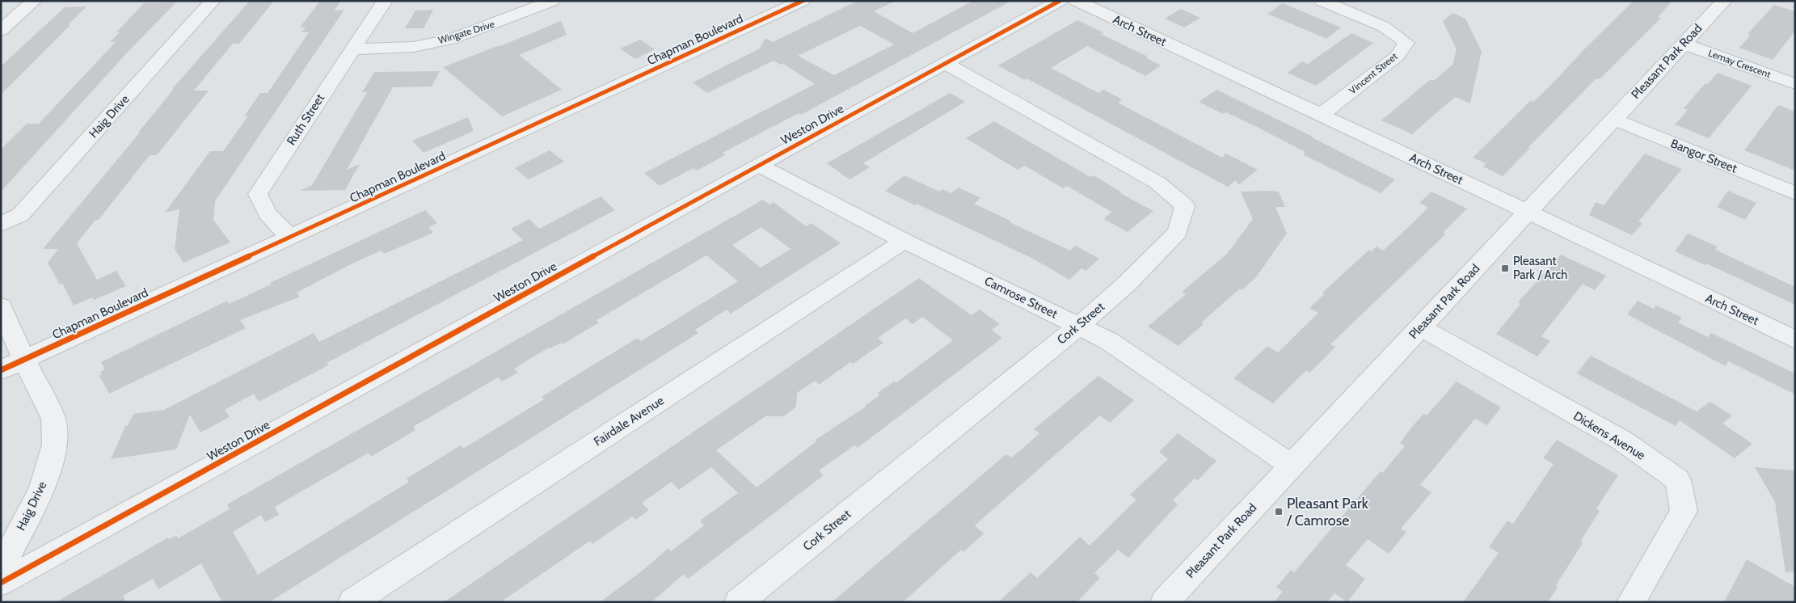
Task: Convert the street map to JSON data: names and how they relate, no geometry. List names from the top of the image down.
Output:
{
  "streets": {
    "street": [
      "Arch Street",
      "Wingate Drive",
      "Chapman Boulevard",
      "Pleasant Park Road",
      "Lemay Crescent",
      "Vincent Street",
      "Haig Drive",
      "Ruth Street",
      "Weston Drive",
      "Bangor Street",
      "Camrose Street",
      "Cork Street",
      "Fairdale Avenue",
      "Dickens Avenue"
    ]
  },
  "crossings": [
    ["Arch Street", "Pleasant Park Road"],
    ["Arch Street", "Vincent Street"],
    ["Wingate Drive", "Ruth Street"],
    ["Chapman Boulevard", "Haig Drive"],
    ["Chapman Boulevard", "Ruth Street"],
    ["Pleasant Park Road", "Lemay Crescent"],
    ["Pleasant Park Road", "Bangor Street"],
    ["Pleasant Park Road", "Camrose Street"],
    ["Pleasant Park Road", "Dickens Avenue"],
    ["Weston Drive", "Camrose Street"],
    ["Weston Drive", "Cork Street"],
    ["Camrose Street", "Cork Street"],
    ["Camrose Street", "Fairdale Avenue"]
  ],
  "places": {
    "transit": ["Pleasant Park / Arch", "Pleasant Park / Camrose"]
  }
}
